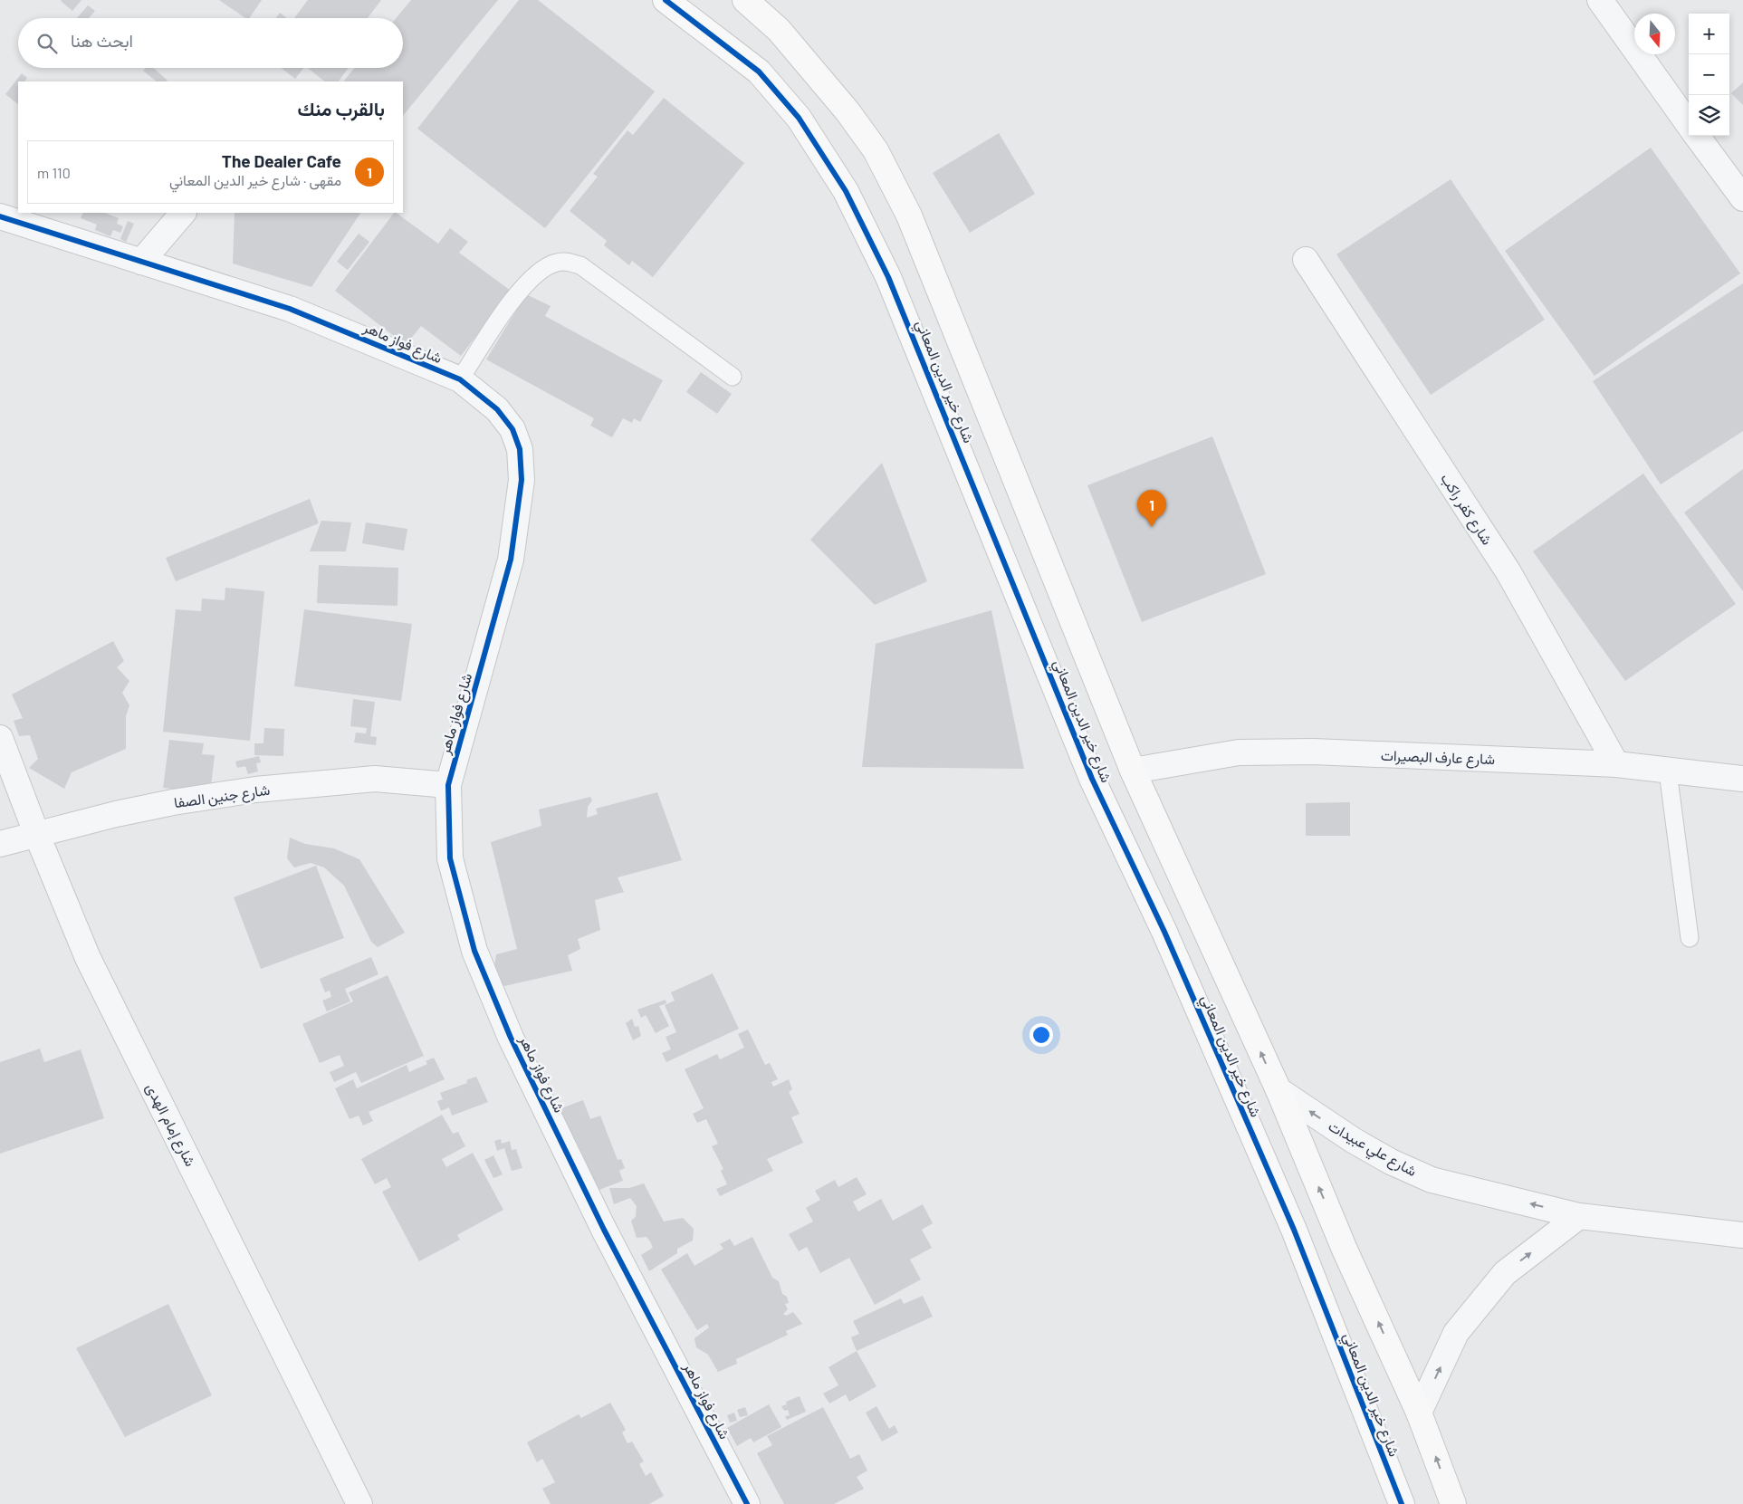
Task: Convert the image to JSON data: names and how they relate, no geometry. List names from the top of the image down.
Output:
{
  "streets": {
    "street": [
      "شارع فواز ماهر",
      "شارع خير الدين المعاني",
      "شارع كفر راكب",
      "شارع عارف البصيرات",
      "شارع جنين الصفا",
      "شارع إمام الهدى",
      "شارع علي عبيدات"
    ]
  },
  "crossings": [
    ["شارع فواز ماهر", "شارع جنين الصفا"],
    ["شارع خير الدين المعاني", "شارع عارف البصيرات"],
    ["شارع خير الدين المعاني", "شارع علي عبيدات"],
    ["شارع كفر راكب", "شارع عارف البصيرات"],
    ["شارع جنين الصفا", "شارع إمام الهدى"]
  ],
  "one_way": ["شارع علي عبيدات"],
  "north": "bottom",
  "page": {
    "map_buttons": ["+", "−"],
    "search": "ابحث هنا",
    "heading": "بالقرب منك",
    "list": [
      {
        "mark": "1",
        "name": "The Dealer Cafe",
        "note": "مقهى · شارع خير الدين المعاني",
        "value": "110 m"
      }
    ],
    "pins": "1"
  }
}
